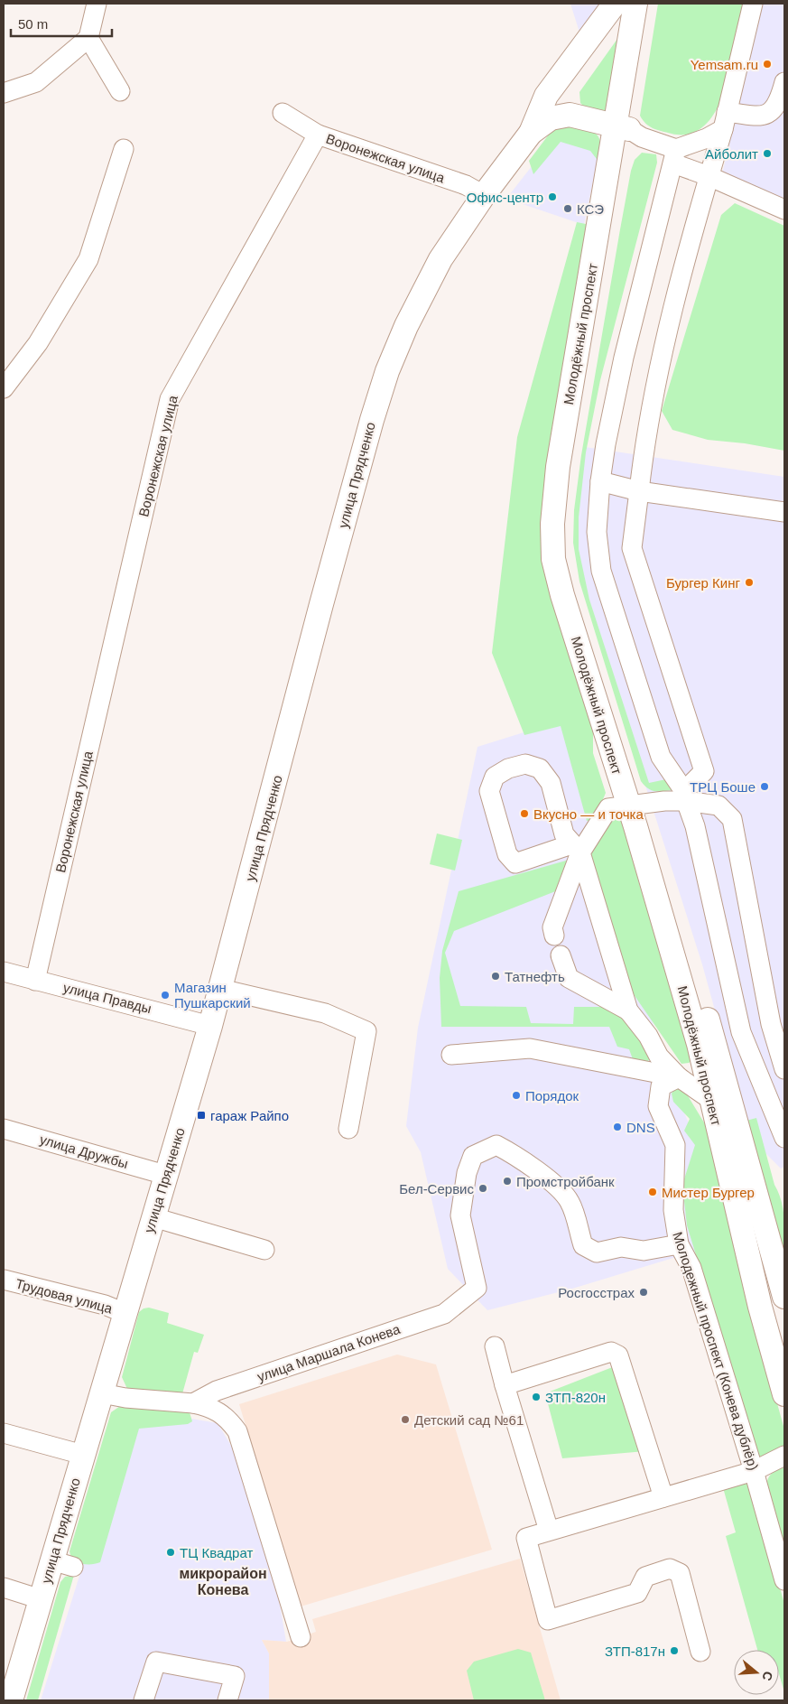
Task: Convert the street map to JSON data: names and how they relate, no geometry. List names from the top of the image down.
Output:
{
  "streets": {
    "main road": ["Молодёжный проспект", "улица Прядченко"],
    "street": [
      "Воронежская улица",
      "улица Правды",
      "улица Дружбы",
      "Трудовая улица",
      "Молодежный проспект (Конева дублёр)",
      "улица Маршала Конева"
    ]
  },
  "crossings": [
    ["Воронежская улица", "улица Прядченко"],
    ["Воронежская улица", "улица Правды"],
    ["улица Прядченко", "улица Правды"],
    ["улица Прядченко", "улица Дружбы"],
    ["улица Прядченко", "Трудовая улица"],
    ["Молодежный проспект (Конева дублёр)", "улица Маршала Конева"]
  ],
  "districts": ["микрорайон Конева"],
  "places": {
    "other": [
      "Yemsam.ru",
      "Айболит",
      "Офис-центр",
      "КСЭ",
      "Бургер Кинг",
      "ТРЦ Боше",
      "Вкусно — и точка",
      "Татнефть",
      "Магазин Пушкарский",
      "Порядок",
      "DNS",
      "Промстройбанк",
      "Бел-Сервис",
      "Мистер Бургер",
      "Росгосстрах",
      "ЗТП-820н",
      "Детский сад №61",
      "ТЦ Квадрат",
      "ЗТП-817н"
    ],
    "transit": ["гараж Райпо"]
  },
  "scale_bar": "50 m",
  "north": "right"
}
